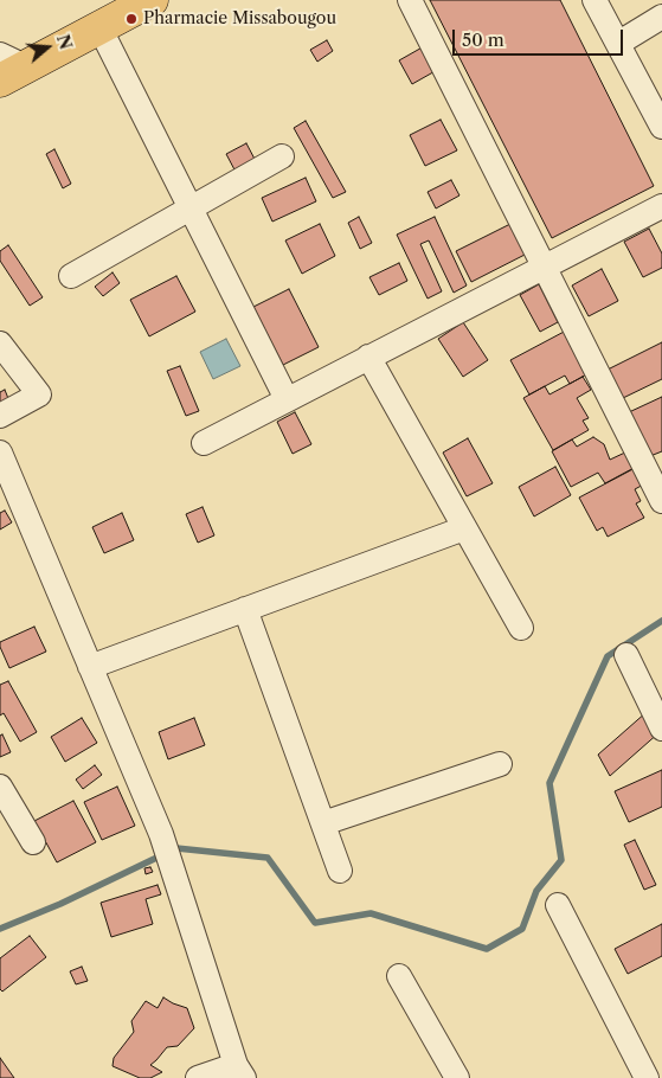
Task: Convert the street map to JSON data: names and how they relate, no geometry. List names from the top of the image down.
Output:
{
  "places": ["Pharmacie Missabougou"],
  "scale_bar": "50 m",
  "north": "right"
}
